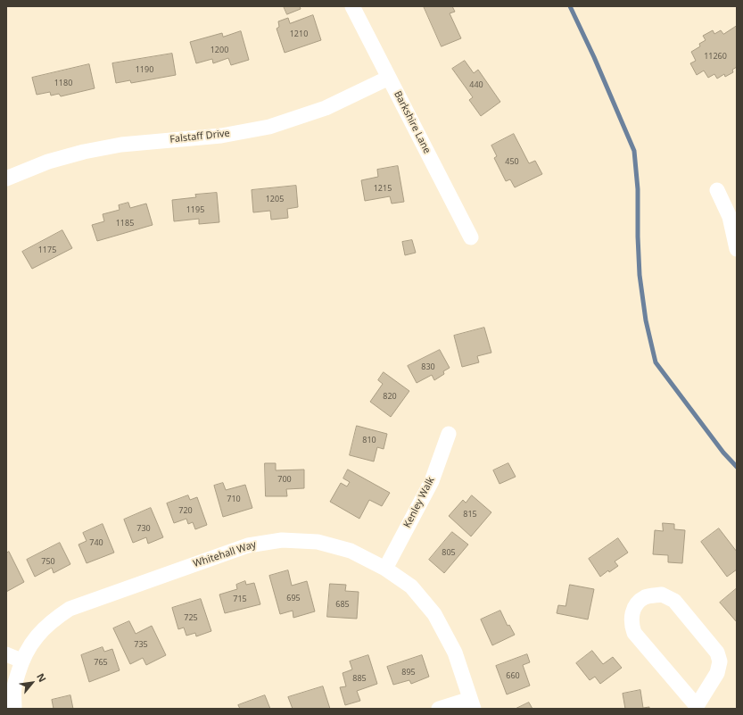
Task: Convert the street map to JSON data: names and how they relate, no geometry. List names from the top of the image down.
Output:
{
  "streets": {
    "street": [
      "Barkshire Lane",
      "Falstaff Drive",
      "Kenley Walk",
      "Whitehall Way"
    ]
  },
  "crossings": [
    ["Barkshire Lane", "Falstaff Drive"],
    ["Kenley Walk", "Whitehall Way"]
  ],
  "house_numbers": [
    "1210",
    "1200",
    "11260",
    "1190",
    "1180",
    "440",
    "450",
    "1215",
    "1205",
    "1195",
    "1185",
    "1175",
    "830",
    "820",
    "810",
    "700",
    "710",
    "720",
    "815",
    "730",
    "740",
    "805",
    "750",
    "695",
    "715",
    "685",
    "725",
    "735",
    "765",
    "895",
    "660",
    "885"
  ],
  "north": "top right"
}
